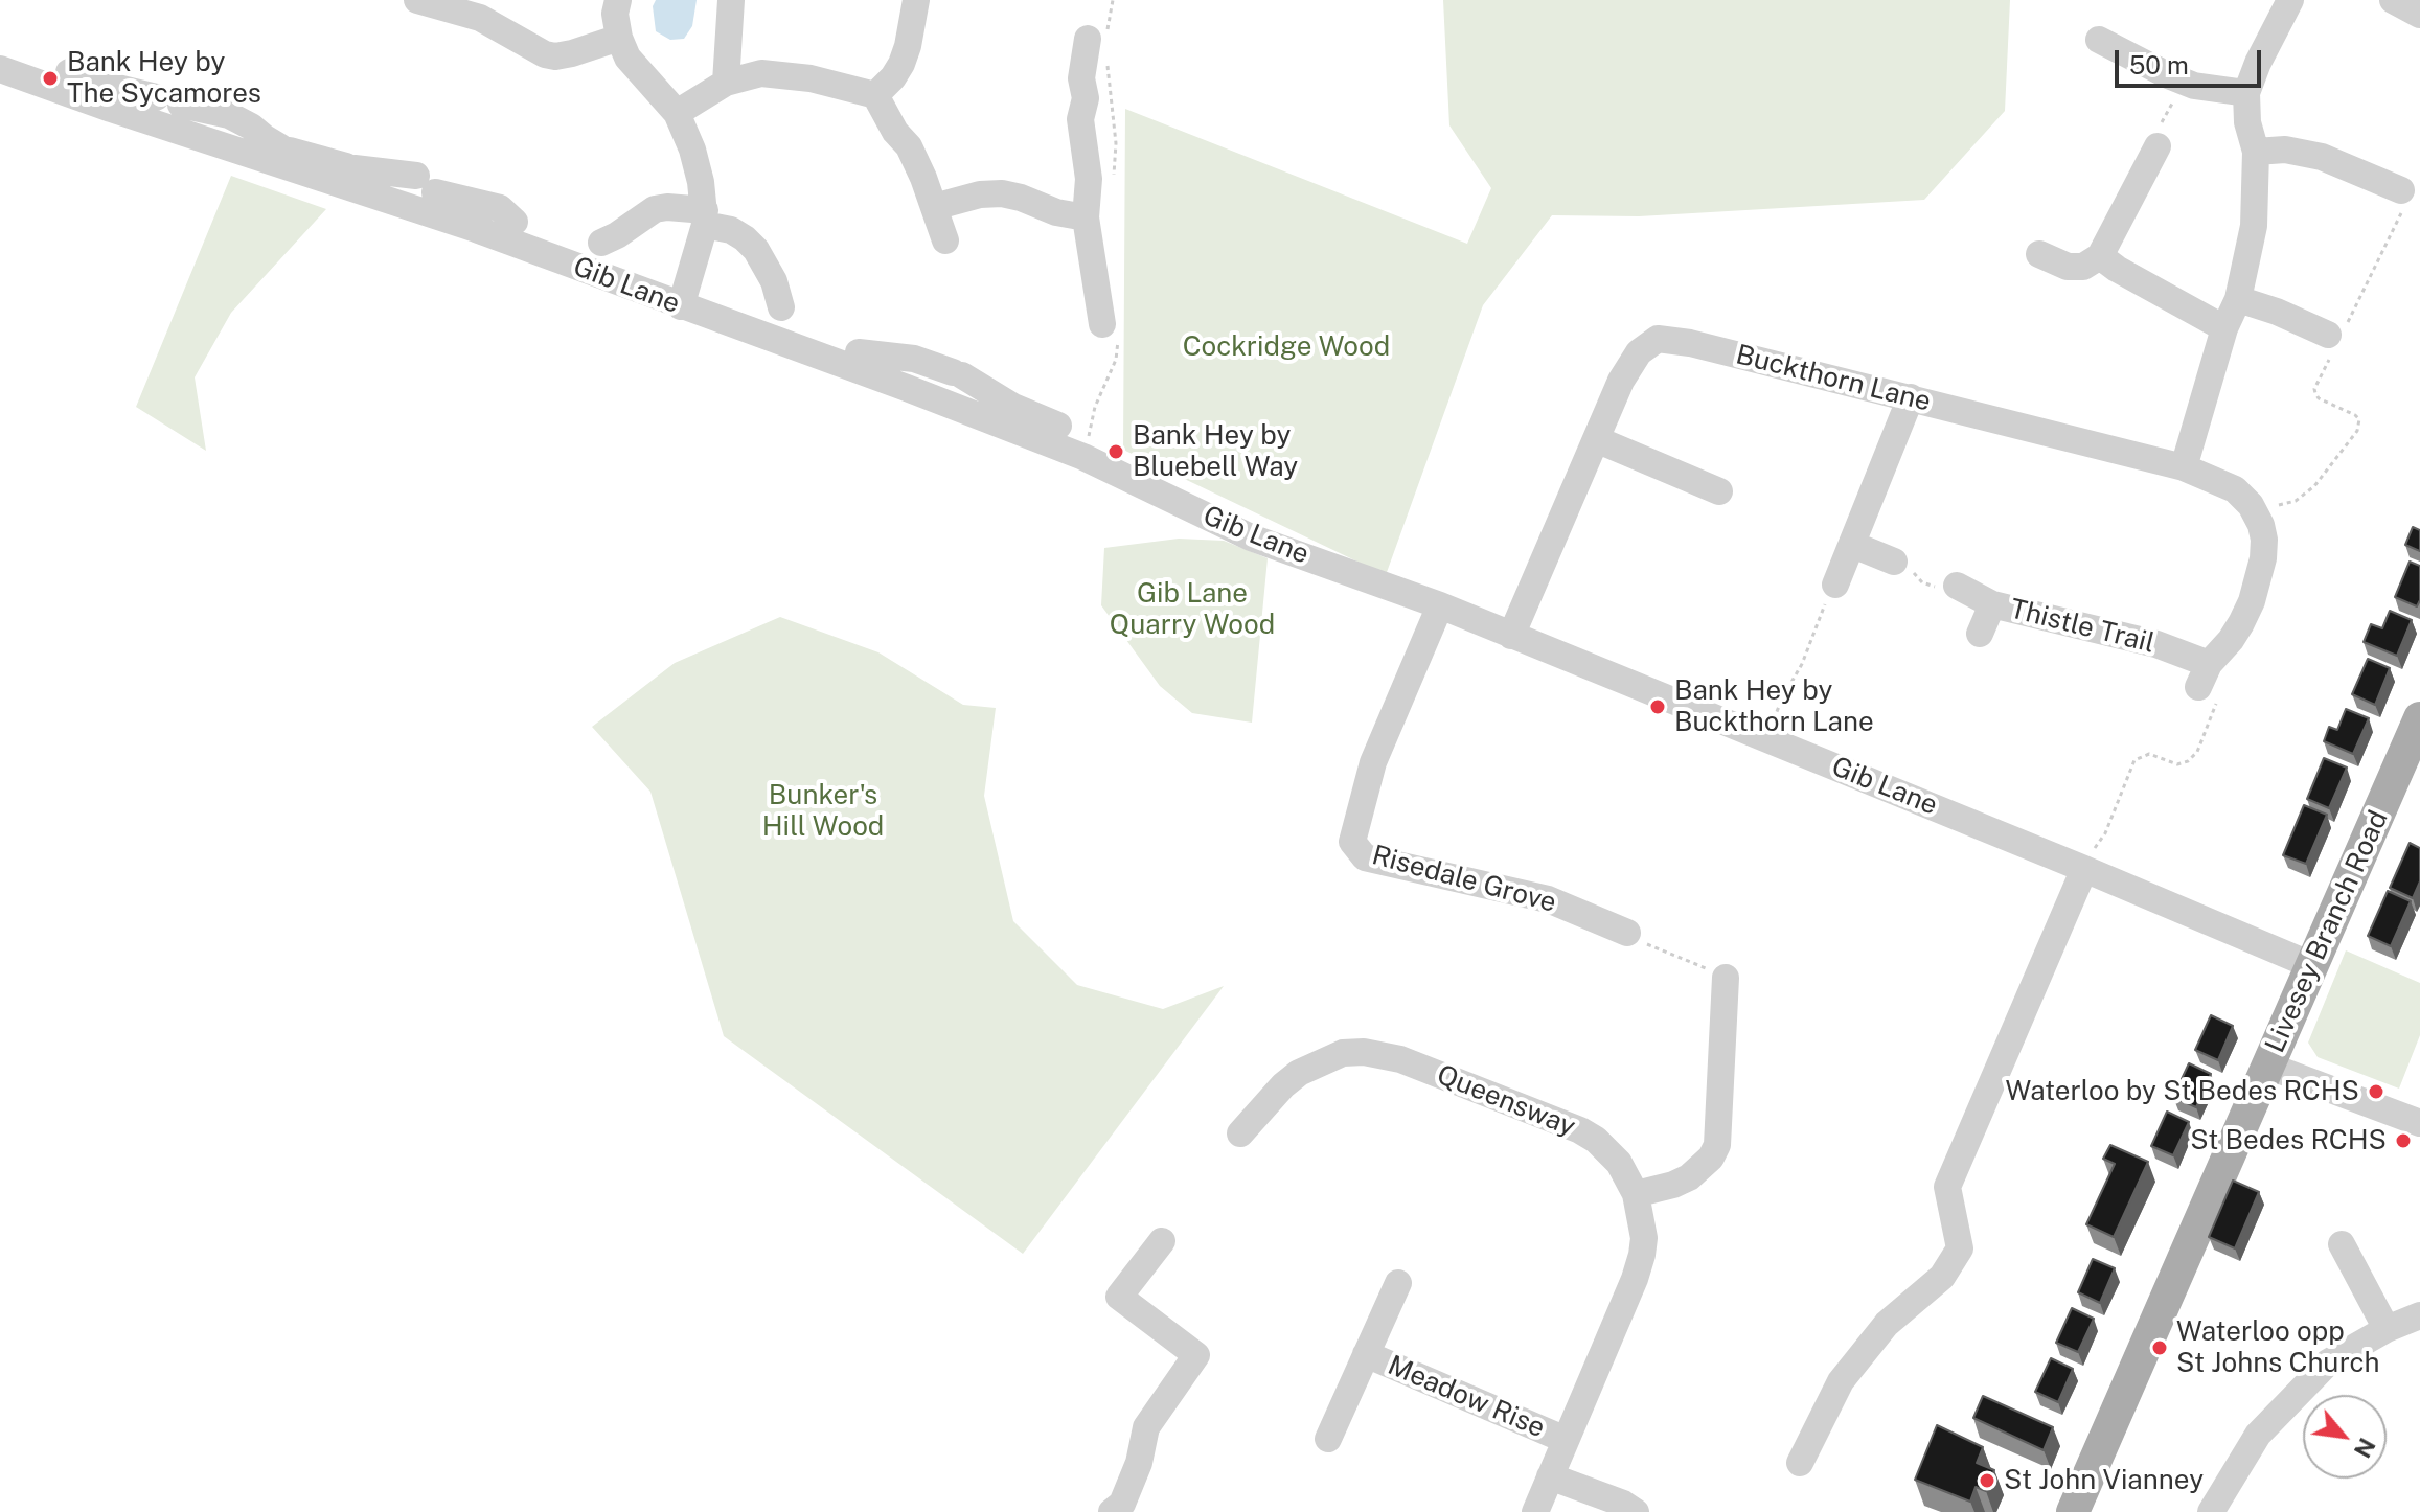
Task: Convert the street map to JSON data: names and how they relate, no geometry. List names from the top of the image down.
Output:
{
  "streets": {
    "main road": ["Livesey Branch Road"],
    "street": [
      "Gib Lane",
      "Buckthorn Lane",
      "Thistle Trail",
      "Risedale Grove",
      "Queensway",
      "Meadow Rise"
    ]
  },
  "crossings": [
    ["Gib Lane", "Buckthorn Lane"],
    ["Gib Lane", "Risedale Grove"],
    ["Gib Lane", "Livesey Branch Road"],
    ["Queensway", "Meadow Rise"]
  ],
  "parks": ["Cockridge Wood", "Gib Lane Quarry Wood", "Bunker's Hill Wood"],
  "places": [
    "Bank Hey by The Sycamores",
    "Bank Hey by Bluebell Way",
    "Bank Hey by Buckthorn Lane",
    "Waterloo by St Bedes RCHS",
    "St Bedes RCHS",
    "Waterloo opp St Johns Church",
    "St John Vianney"
  ],
  "scale_bar": "50 m",
  "north": "bottom right"
}
